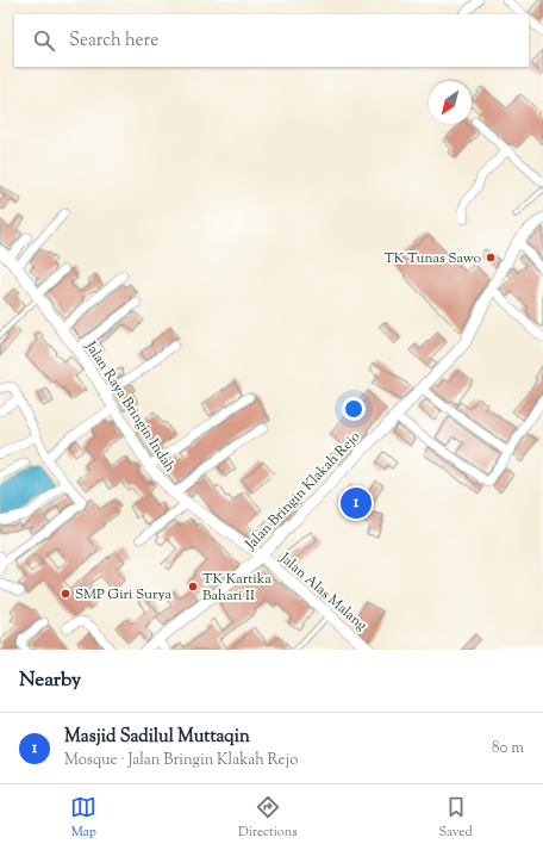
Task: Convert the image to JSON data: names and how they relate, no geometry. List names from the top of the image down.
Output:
{
  "streets": {
    "street": ["Jalan Raya Bringin Indah", "Jalan Bringin Klakah Rejo", "Jalan Alas Malang"]
  },
  "crossings": [
    ["Jalan Raya Bringin Indah", "Jalan Bringin Klakah Rejo"],
    ["Jalan Raya Bringin Indah", "Jalan Alas Malang"],
    ["Jalan Bringin Klakah Rejo", "Jalan Alas Malang"]
  ],
  "places": ["TK Tunas Sawo", "TK Kartika Bahari II", "SMP Giri Surya"],
  "north": "bottom left",
  "page": {
    "search": "Search here",
    "pins": "1",
    "heading": "Nearby",
    "list": [
      {
        "mark": "1",
        "name": "Masjid Sadilul Muttaqin",
        "note": "Mosque · Jalan Bringin Klakah Rejo",
        "value": "80 m"
      }
    ],
    "nav": ["Map", "Directions", "Saved"]
  }
}
